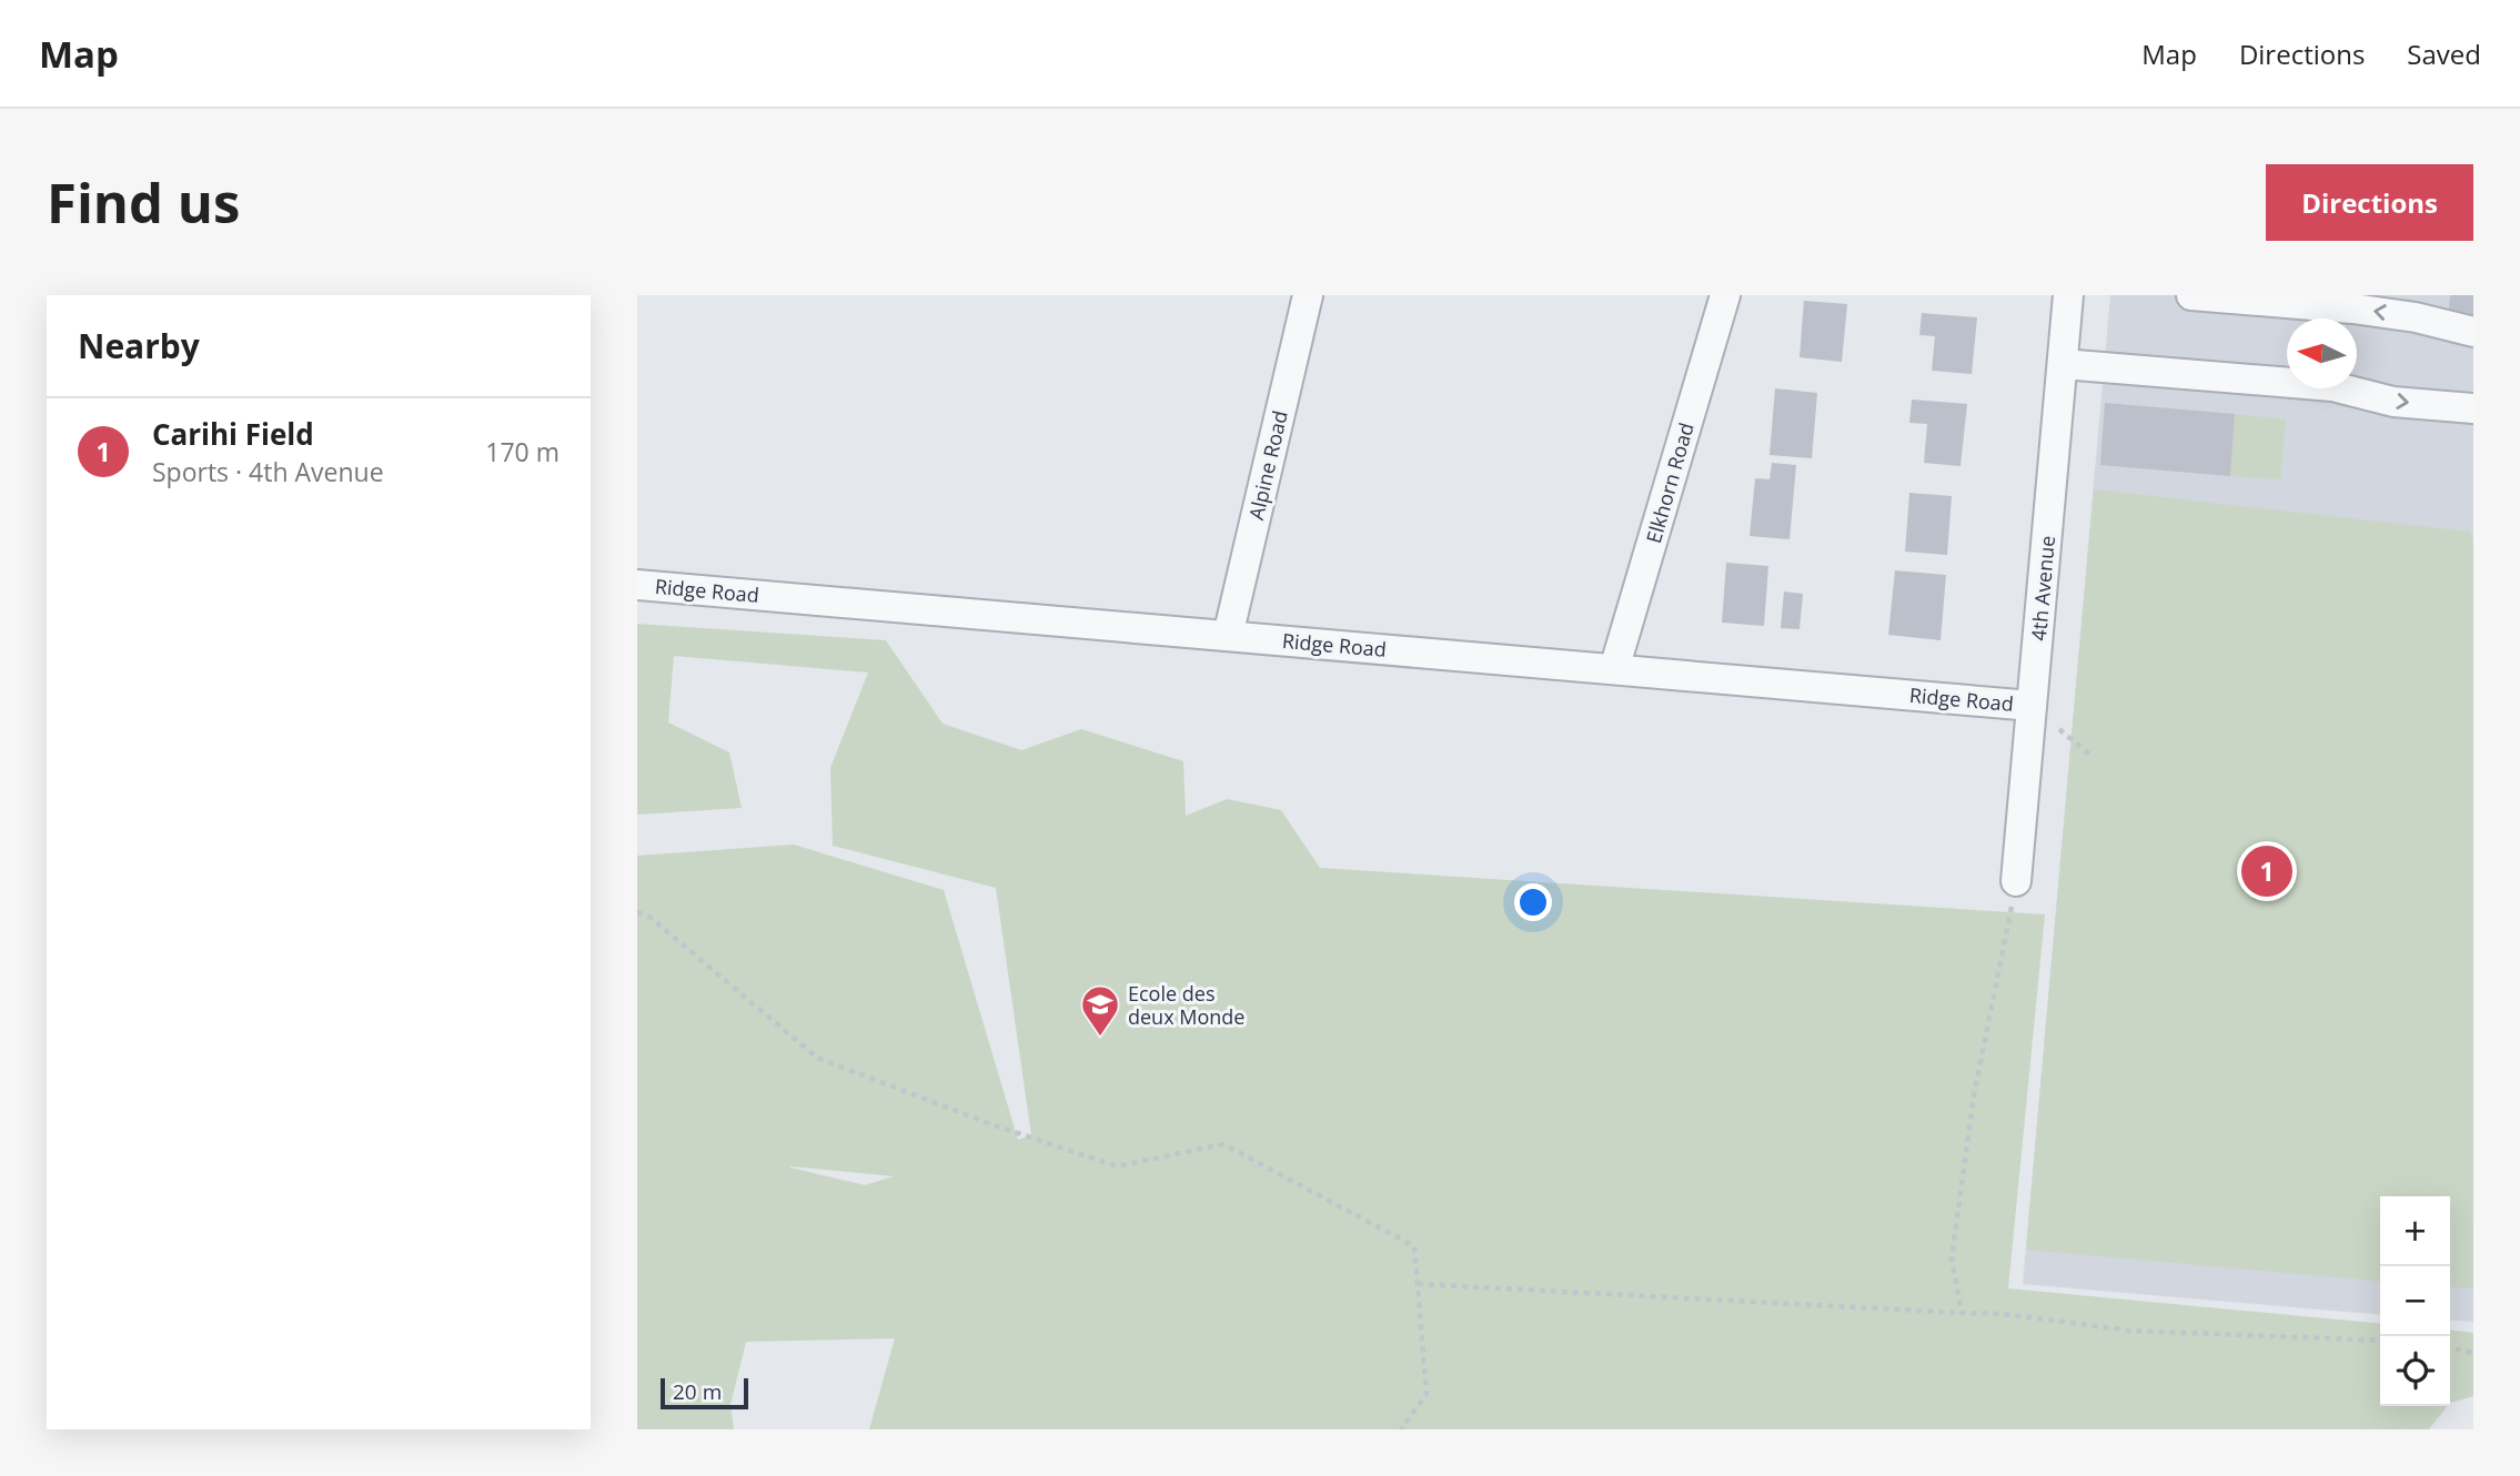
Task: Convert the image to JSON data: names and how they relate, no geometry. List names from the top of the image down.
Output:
{
  "streets": {
    "street": [
      "Alpine Road",
      "Elkhorn Road",
      "4th Avenue",
      "Ridge Road"
    ]
  },
  "crossings": [
    ["Alpine Road", "Ridge Road"],
    ["Elkhorn Road", "Ridge Road"],
    ["4th Avenue", "Ridge Road"]
  ],
  "places": {
    "school or university": ["Ecole des deux Monde"]
  },
  "scale_bar": "20 m",
  "north": "left",
  "page": {
    "header": "Map",
    "nav": ["Map", "Directions", "Saved"],
    "buttons": "Directions",
    "title": "Find us",
    "heading": "Nearby",
    "list": [
      {
        "mark": "1",
        "name": "Carihi Field",
        "note": "Sports · 4th Avenue",
        "value": "170 m"
      }
    ],
    "pins": "1",
    "map_buttons": ["+", "−"],
    "scale": "20 m"
  }
}
